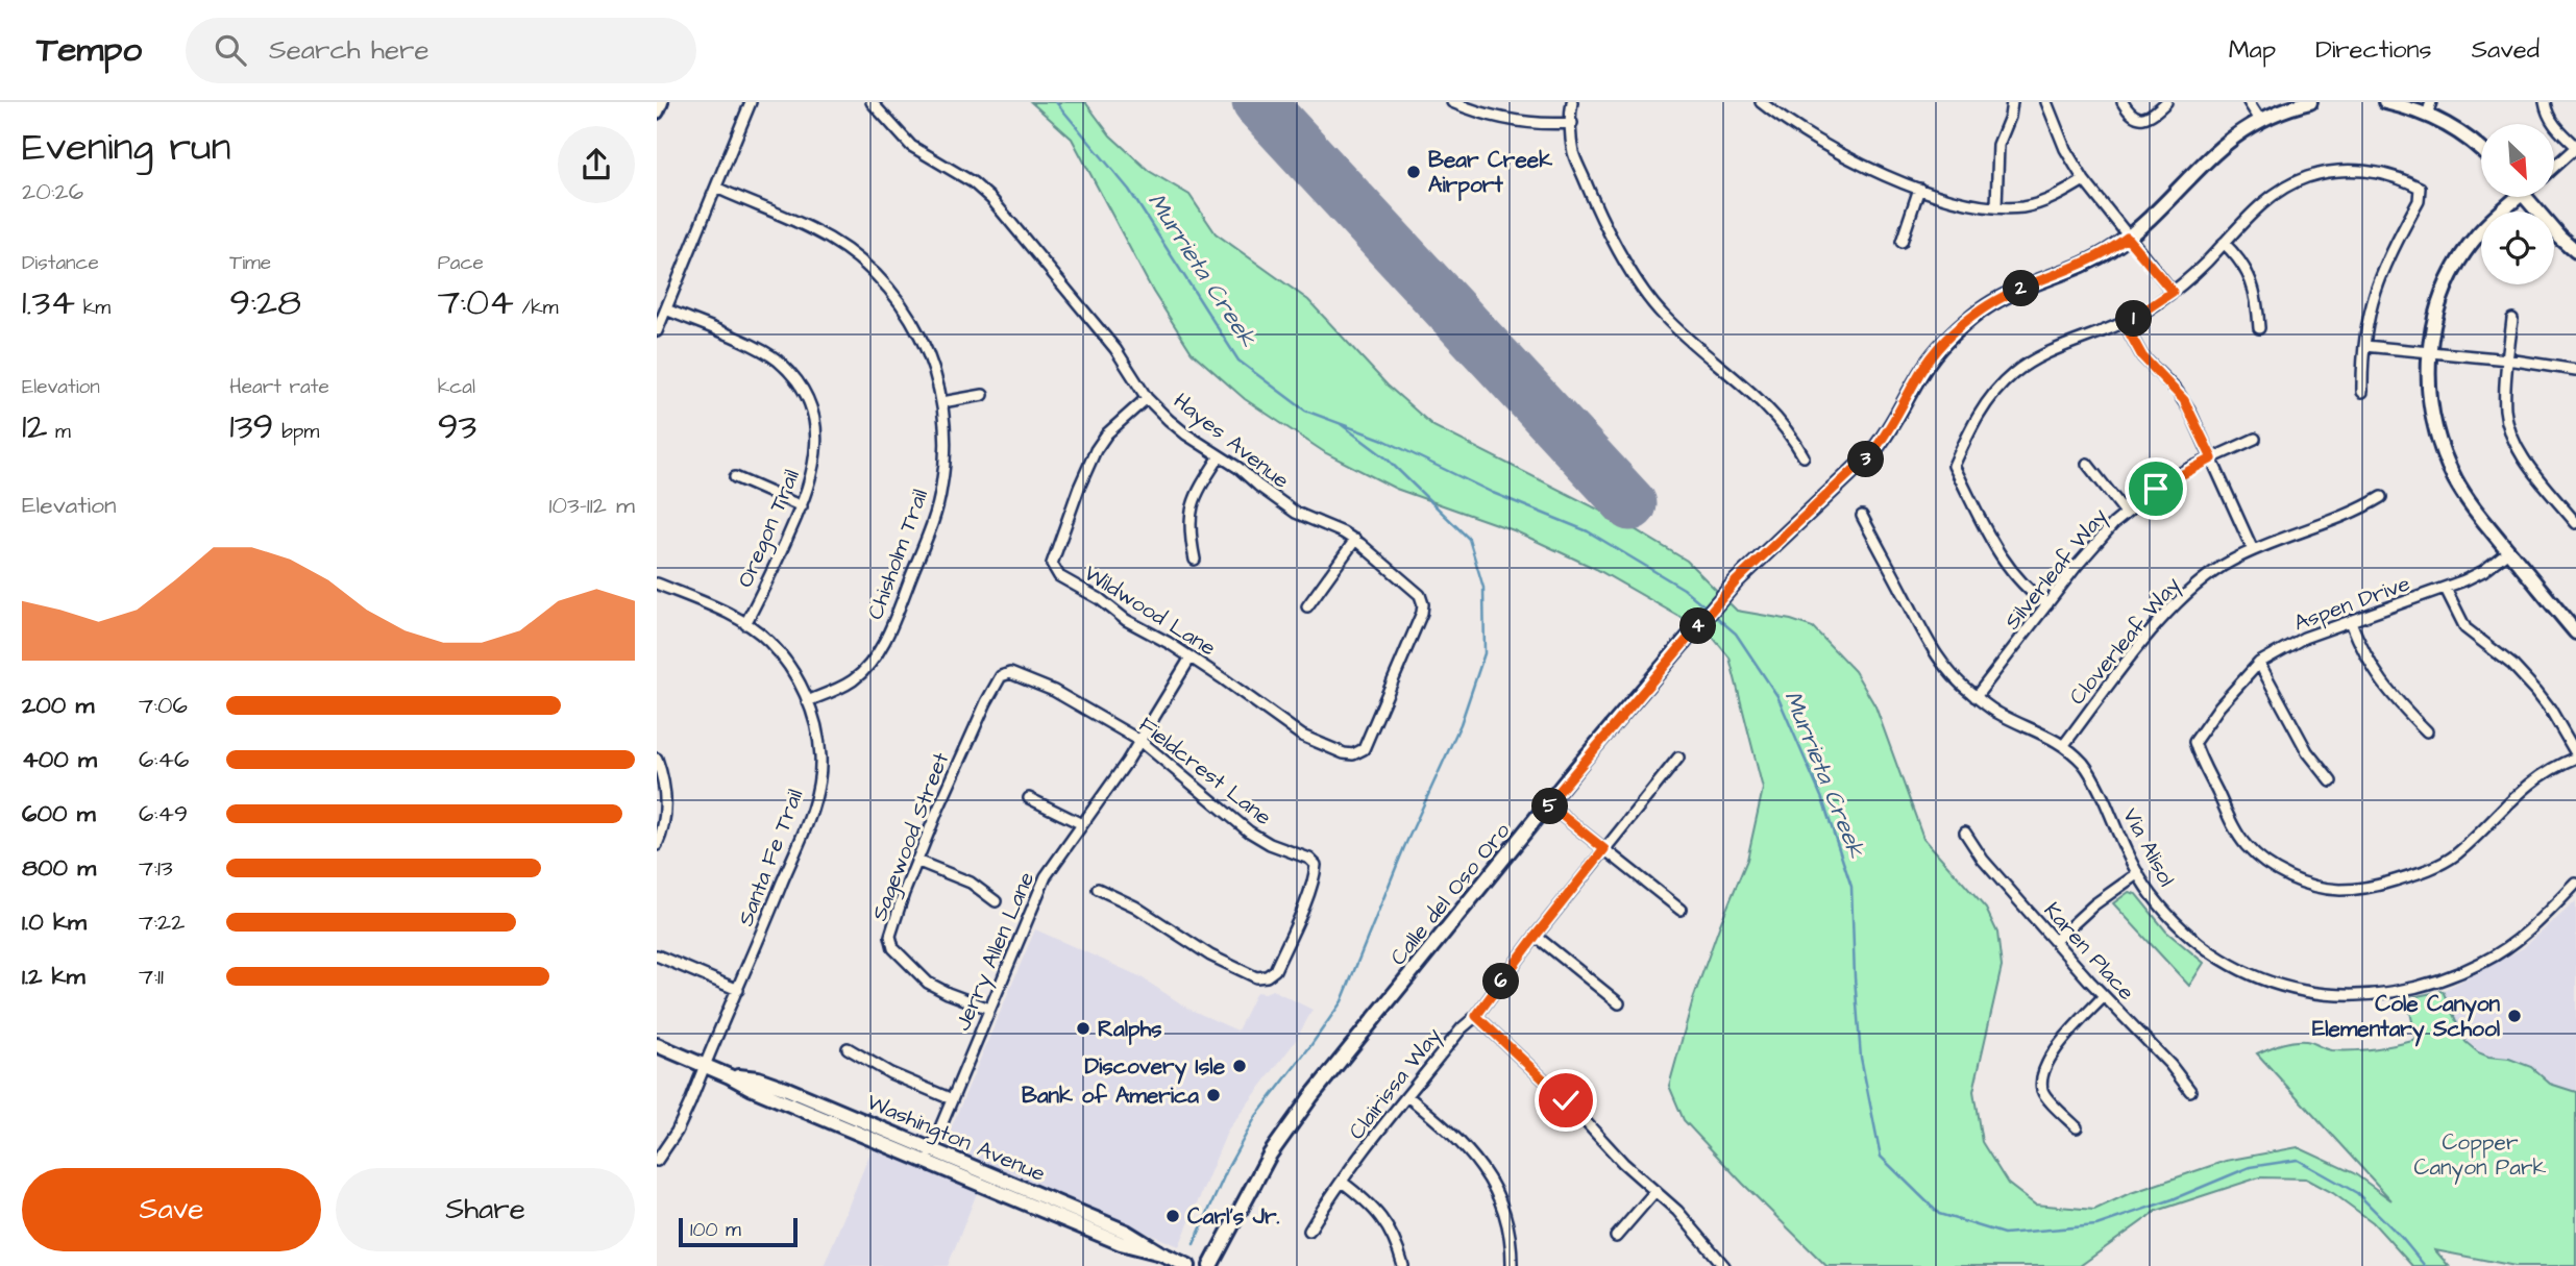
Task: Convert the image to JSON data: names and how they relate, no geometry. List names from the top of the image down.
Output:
{
  "streets": {
    "main road": ["Calle del Oso Oro", "Washington Avenue"],
    "street": [
      "Hayes Avenue",
      "Oregon Trail",
      "Chisholm Trail",
      "Silverleaf Way",
      "Aspen Drive",
      "Wildwood Lane",
      "Cloverleaf Way",
      "Fieldcrest Lane",
      "Sagewood Street",
      "Via Alisol",
      "Santa Fe Trail",
      "Jerry Allen Lane",
      "Karen Place",
      "Clairissa Way"
    ]
  },
  "crossings": [
    ["Hayes Avenue", "Wildwood Lane"],
    ["Oregon Trail", "Santa Fe Trail"],
    ["Chisholm Trail", "Santa Fe Trail"],
    ["Silverleaf Way", "Via Alisol"],
    ["Wildwood Lane", "Jerry Allen Lane"],
    ["Cloverleaf Way", "Via Alisol"],
    ["Fieldcrest Lane", "Sagewood Street"],
    ["Fieldcrest Lane", "Jerry Allen Lane"],
    ["Sagewood Street", "Jerry Allen Lane"],
    ["Santa Fe Trail", "Washington Avenue"],
    ["Jerry Allen Lane", "Washington Avenue"]
  ],
  "water": ["Murrieta Creek"],
  "parks": ["Copper Canyon Park"],
  "places": [
    "Bear Creek Airport",
    "Cole Canyon Elementary School",
    "Ralphs",
    "Discovery Isle",
    "Bank of America",
    "Carl's Jr."
  ],
  "scale_bar": "100 m",
  "north": "bottom right",
  "page": {
    "header": "Tempo",
    "search": "Search here",
    "nav": ["Map", "Directions", "Saved"],
    "heading": ["Evening run", "20:26"],
    "stats": [
      ["Distance", "1.34 km"],
      ["Time", "9:28"],
      ["Pace", "7:04 /km"],
      ["Elevation", "12 m"],
      ["Heart rate", "139 bpm"],
      ["kcal", "93"]
    ],
    "pins": [
      "2",
      "1",
      "3",
      "4",
      "5",
      "6"
    ],
    "chart": ["Elevation", "103–112 m"],
    "list": [
      {
        "name": "200 m",
        "note": "7:06"
      },
      {
        "name": "400 m",
        "note": "6:46"
      },
      {
        "name": "600 m",
        "note": "6:49"
      },
      {
        "name": "800 m",
        "note": "7:13"
      },
      {
        "name": "1.0 km",
        "note": "7:22"
      },
      {
        "name": "1.2 km",
        "note": "7:11"
      }
    ],
    "buttons": ["Save", "Share"],
    "scale": "100 m"
  }
}
